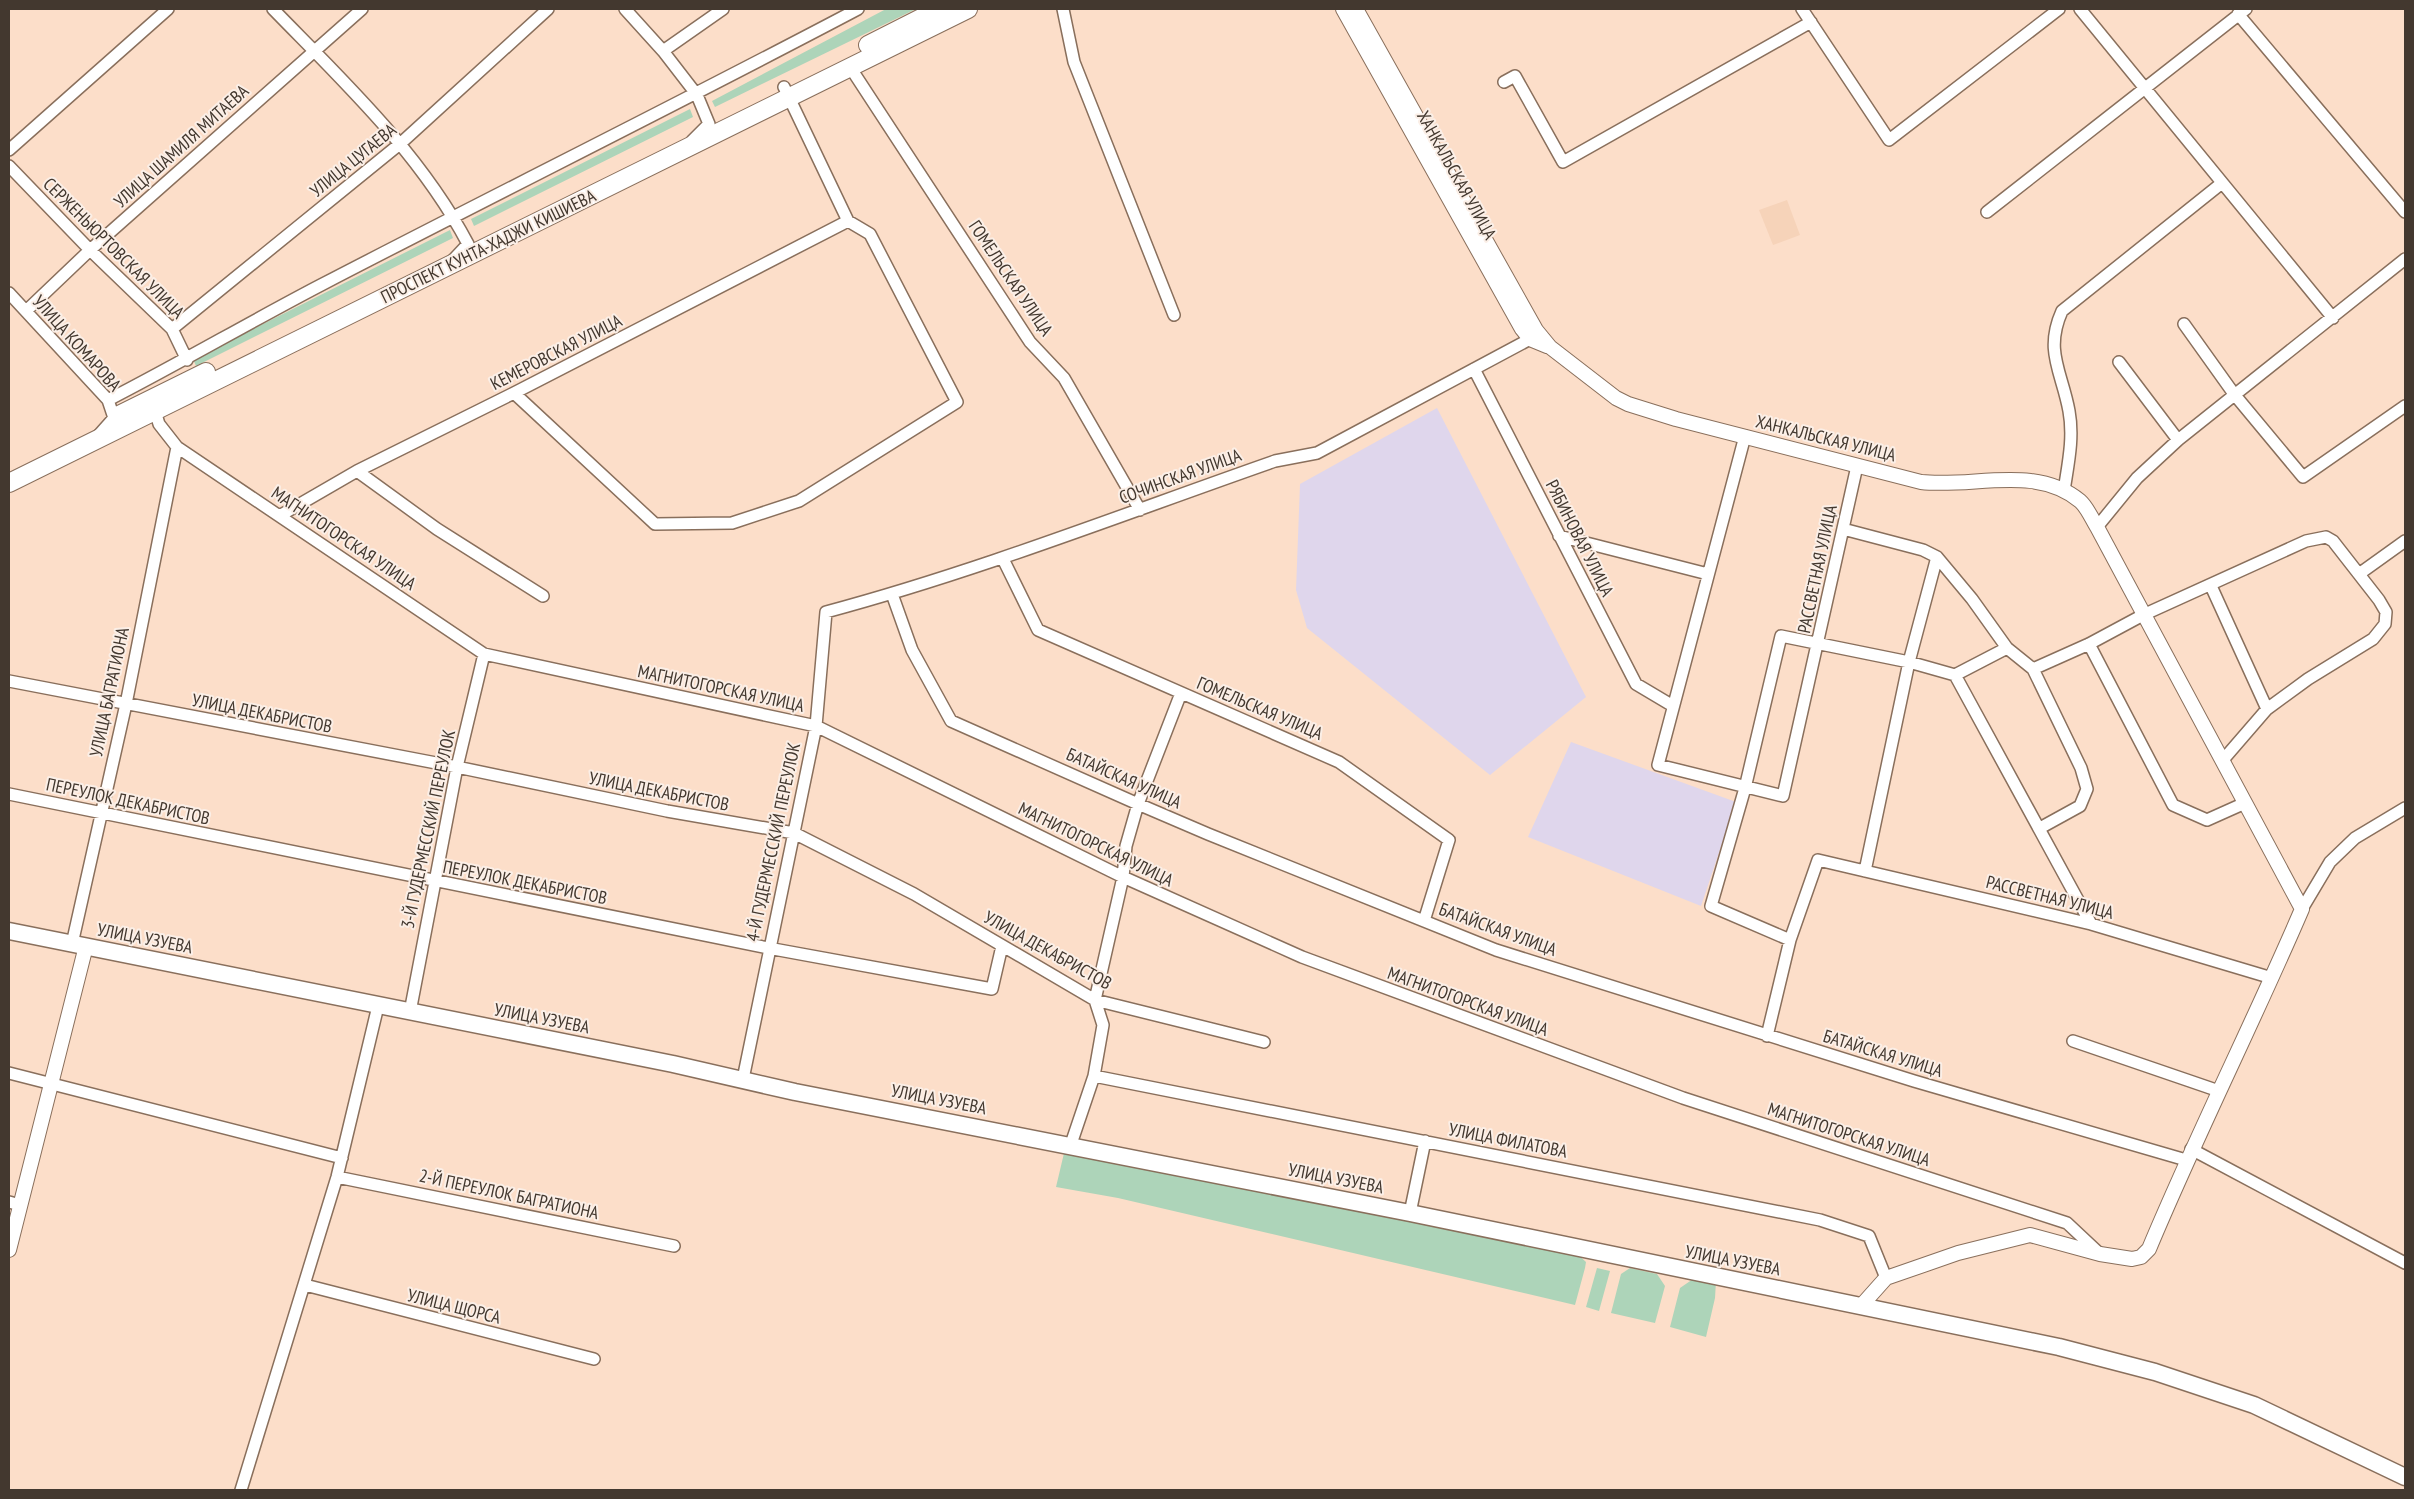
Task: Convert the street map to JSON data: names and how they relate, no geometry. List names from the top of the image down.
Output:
{
  "streets": {
    "main road": ["ПРОСПЕКТ КУНТА-ХАДЖИ КИШИЕВА", "УЛИЦА УЗУЕВА"],
    "street": [
      "УЛИЦА ШАМИЛЯ МИТАЕВА",
      "УЛИЦА ЦУГАЕВА",
      "ХАНКАЛЬСКАЯ УЛИЦА",
      "СЕРЖЕНЬЮРТОВСКАЯ УЛИЦА",
      "ГОМЕЛЬСКАЯ УЛИЦА",
      "УЛИЦА КОМАРОВА",
      "КЕМЕРОВСКАЯ УЛИЦА",
      "СОЧИНСКАЯ УЛИЦА",
      "МАГНИТОГОРСКАЯ УЛИЦА",
      "РЯБИНОВАЯ УЛИЦА",
      "РАССВЕТНАЯ УЛИЦА",
      "УЛИЦА БАГРАТИОНА",
      "УЛИЦА ДЕКАБРИСТОВ",
      "БАТАЙСКАЯ УЛИЦА",
      "ПЕРЕУЛОК ДЕКАБРИСТОВ",
      "3-Й ГУДЕРМЕССКИЙ ПЕРЕУЛОК",
      "4-Й ГУДЕРМЕССКИЙ ПЕРЕУЛОК",
      "УЛИЦА ФИЛАТОВА",
      "2-Й ПЕРЕУЛОК БАГРАТИОНА",
      "УЛИЦА ЩОРСА"
    ]
  },
  "crossings": [
    ["УЛИЦА ШАМИЛЯ МИТАЕВА", "СЕРЖЕНЬЮРТОВСКАЯ УЛИЦА"],
    ["УЛИЦА ШАМИЛЯ МИТАЕВА", "УЛИЦА КОМАРОВА"],
    ["УЛИЦА ЦУГАЕВА", "СЕРЖЕНЬЮРТОВСКАЯ УЛИЦА"],
    ["ХАНКАЛЬСКАЯ УЛИЦА", "СОЧИНСКАЯ УЛИЦА"],
    ["ХАНКАЛЬСКАЯ УЛИЦА", "РАССВЕТНАЯ УЛИЦА"],
    ["ПРОСПЕКТ КУНТА-ХАДЖИ КИШИЕВА", "ГОМЕЛЬСКАЯ УЛИЦА"],
    ["ПРОСПЕКТ КУНТА-ХАДЖИ КИШИЕВА", "УЛИЦА КОМАРОВА"],
    ["ПРОСПЕКТ КУНТА-ХАДЖИ КИШИЕВА", "МАГНИТОГОРСКАЯ УЛИЦА"],
    ["ГОМЕЛЬСКАЯ УЛИЦА", "СОЧИНСКАЯ УЛИЦА"],
    ["ГОМЕЛЬСКАЯ УЛИЦА", "БАТАЙСКАЯ УЛИЦА"],
    ["КЕМЕРОВСКАЯ УЛИЦА", "МАГНИТОГОРСКАЯ УЛИЦА"],
    ["СОЧИНСКАЯ УЛИЦА", "РЯБИНОВАЯ УЛИЦА"],
    ["СОЧИНСКАЯ УЛИЦА", "БАТАЙСКАЯ УЛИЦА"],
    ["СОЧИНСКАЯ УЛИЦА", "4-Й ГУДЕРМЕССКИЙ ПЕРЕУЛОК"],
    ["МАГНИТОГОРСКАЯ УЛИЦА", "УЛИЦА БАГРАТИОНА"],
    ["МАГНИТОГОРСКАЯ УЛИЦА", "3-Й ГУДЕРМЕССКИЙ ПЕРЕУЛОК"],
    ["МАГНИТОГОРСКАЯ УЛИЦА", "4-Й ГУДЕРМЕССКИЙ ПЕРЕУЛОК"],
    ["УЛИЦА БАГРАТИОНА", "УЛИЦА ДЕКАБРИСТОВ"],
    ["УЛИЦА БАГРАТИОНА", "ПЕРЕУЛОК ДЕКАБРИСТОВ"],
    ["УЛИЦА БАГРАТИОНА", "УЛИЦА УЗУЕВА"],
    ["УЛИЦА ДЕКАБРИСТОВ", "ПЕРЕУЛОК ДЕКАБРИСТОВ"],
    ["УЛИЦА ДЕКАБРИСТОВ", "3-Й ГУДЕРМЕССКИЙ ПЕРЕУЛОК"],
    ["УЛИЦА ДЕКАБРИСТОВ", "4-Й ГУДЕРМЕССКИЙ ПЕРЕУЛОК"],
    ["ПЕРЕУЛОК ДЕКАБРИСТОВ", "3-Й ГУДЕРМЕССКИЙ ПЕРЕУЛОК"],
    ["ПЕРЕУЛОК ДЕКАБРИСТОВ", "4-Й ГУДЕРМЕССКИЙ ПЕРЕУЛОК"],
    ["3-Й ГУДЕРМЕССКИЙ ПЕРЕУЛОК", "УЛИЦА УЗУЕВА"],
    ["4-Й ГУДЕРМЕССКИЙ ПЕРЕУЛОК", "УЛИЦА УЗУЕВА"]
  ]
}
